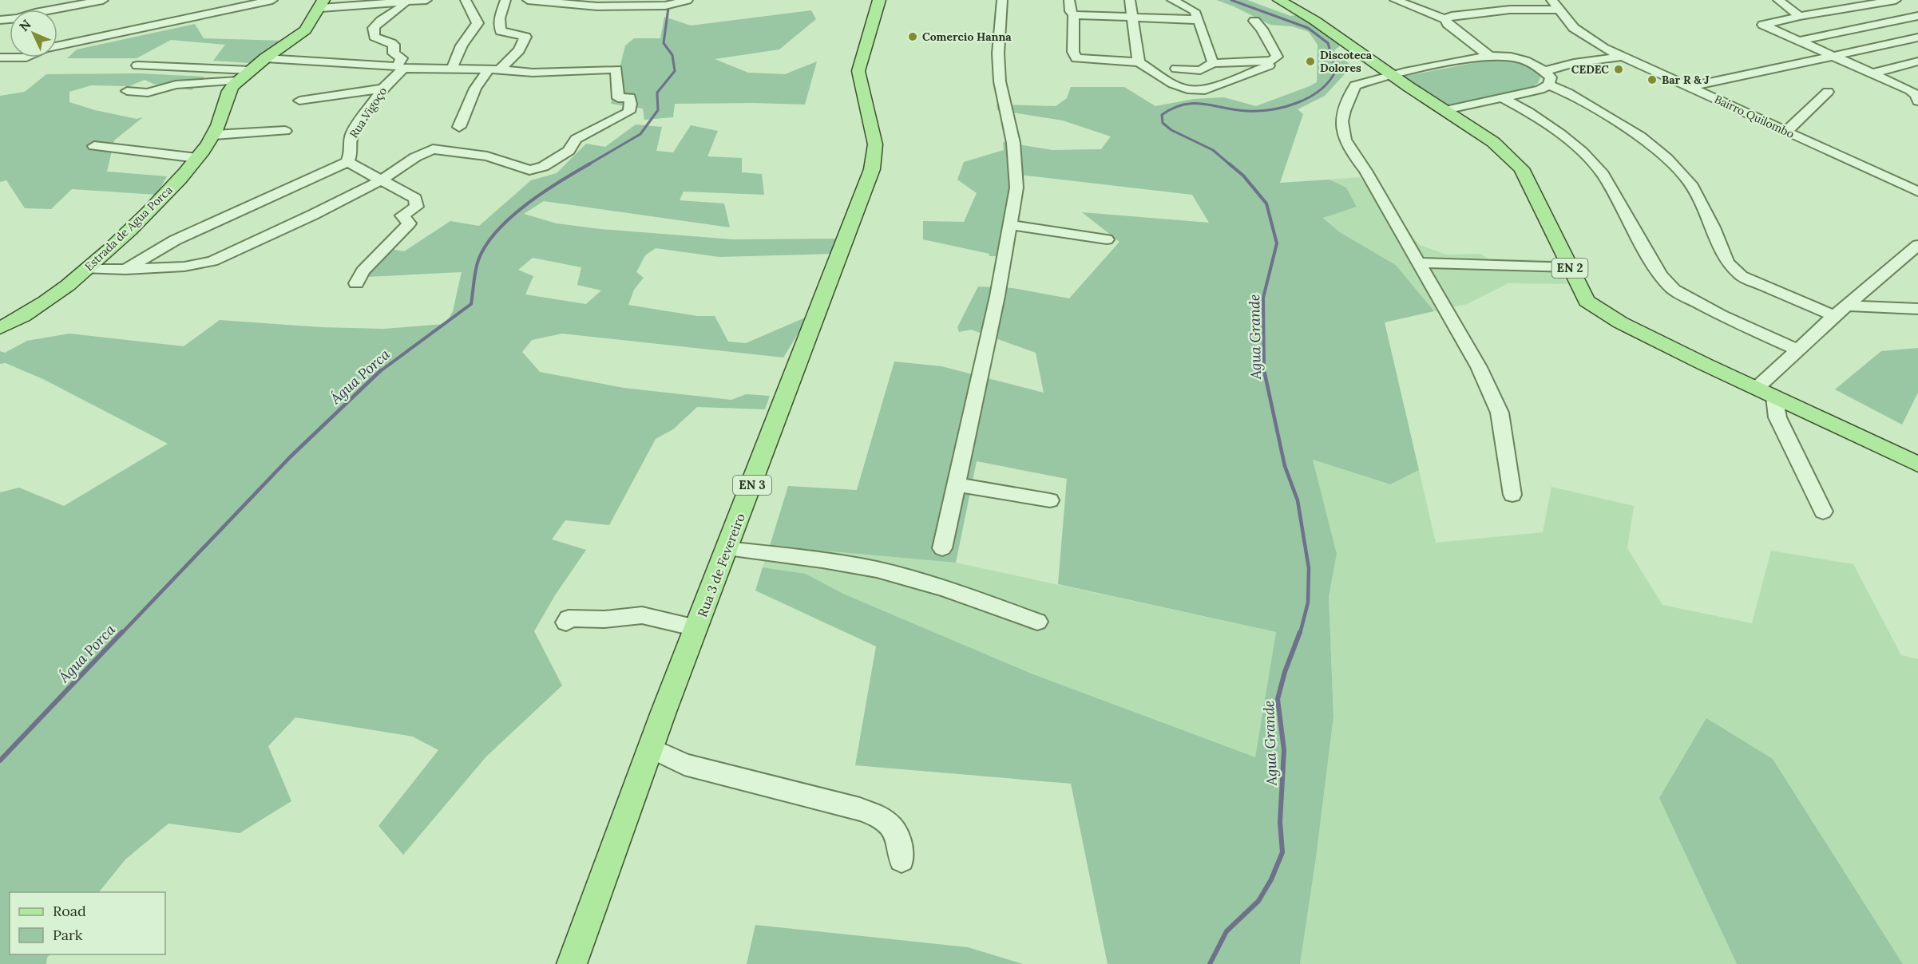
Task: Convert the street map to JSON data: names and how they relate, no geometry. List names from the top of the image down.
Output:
{
  "streets": {
    "main road": [
      "Estrada de Agua Porca",
      "EN 2",
      "EN 3",
      "Rua 3 de Fevereiro"
    ],
    "street": ["Rua Vigoço", "Bairro Quilombo"]
  },
  "water": ["Agua Grande", "Água Porca"],
  "places": [
    "Comercio Hanna",
    "Discoteca Dolores",
    "CEDEC",
    "Bar R & J"
  ],
  "legend": ["Road", "Park"],
  "north": "top left"
}
